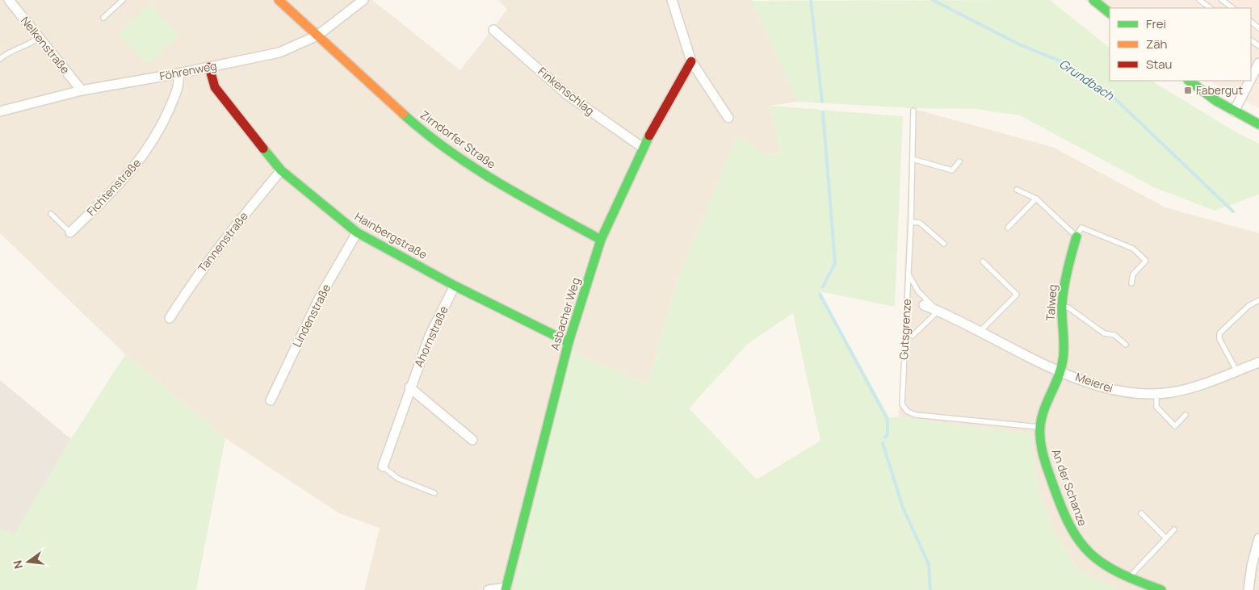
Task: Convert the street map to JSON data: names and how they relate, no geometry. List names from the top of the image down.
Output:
{
  "streets": {
    "street": [
      "Nelkenstraße",
      "Föhrenweg",
      "Finkenschlag",
      "Zirndorfer Straße",
      "Fichtenstraße",
      "Hainbergstraße",
      "Tannenstraße",
      "Talweg",
      "Asbacher Weg",
      "Lindenstraße",
      "Ahornstraße",
      "Meierei",
      "An der Schanze"
    ],
    "lane": ["Gutsgrenze"]
  },
  "crossings": [
    ["Nelkenstraße", "Föhrenweg"],
    ["Föhrenweg", "Zirndorfer Straße"],
    ["Föhrenweg", "Fichtenstraße"],
    ["Föhrenweg", "Hainbergstraße"],
    ["Finkenschlag", "Asbacher Weg"],
    ["Zirndorfer Straße", "Asbacher Weg"],
    ["Hainbergstraße", "Tannenstraße"],
    ["Hainbergstraße", "Asbacher Weg"],
    ["Hainbergstraße", "Lindenstraße"],
    ["Hainbergstraße", "Ahornstraße"],
    ["Talweg", "Meierei"],
    ["Talweg", "An der Schanze"],
    ["Gutsgrenze", "Meierei"],
    ["Gutsgrenze", "An der Schanze"],
    ["Meierei", "An der Schanze"]
  ],
  "water": ["Grundbach"],
  "places": {
    "transit": ["Fabergut"]
  },
  "legend": ["Frei", "Zäh", "Stau"],
  "north": "left"
}
